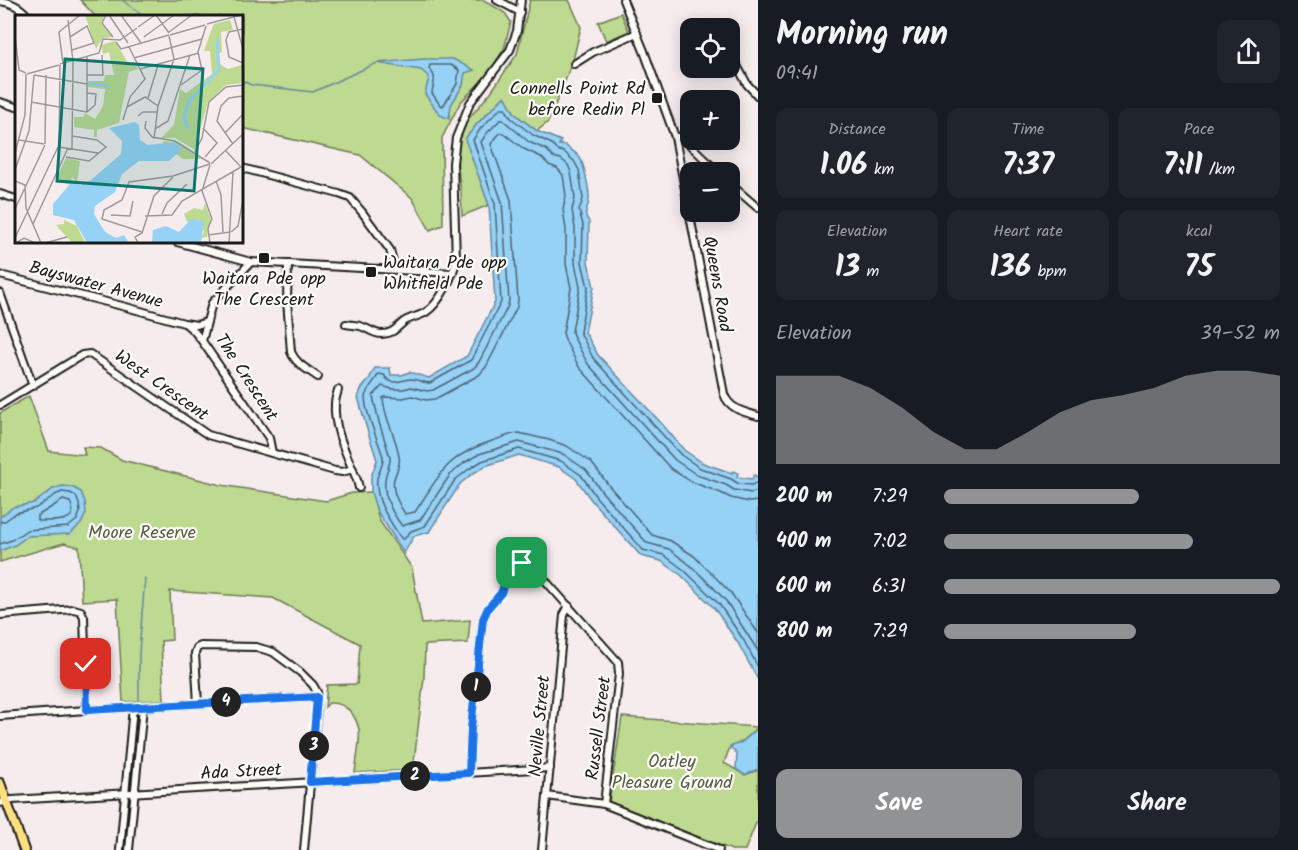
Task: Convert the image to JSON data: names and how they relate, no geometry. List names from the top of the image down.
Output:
{
  "streets": {
    "street": [
      "Bayswater Avenue",
      "Queens Road",
      "The Crescent",
      "West Crescent",
      "Neville Street",
      "Russell Street",
      "Ada Street"
    ]
  },
  "crossings": [
    ["Bayswater Avenue", "The Crescent"],
    ["The Crescent", "West Crescent"],
    ["Neville Street", "Russell Street"],
    ["Neville Street", "Ada Street"],
    ["Russell Street", "Ada Street"]
  ],
  "parks": ["Moore Reserve", "Oatley Pleasure Ground"],
  "places": {
    "transit": ["Connells Point Rd before Redin Pl", "Waitara Pde opp The Crescent", "Waitara Pde opp Whitfield Pde"]
  },
  "page": {
    "heading": ["Morning run", "09:41"],
    "map_buttons": ["+", "−"],
    "stats": [
      ["Distance", "1.06 km"],
      ["Time", "7:37"],
      ["Pace", "7:11 /km"],
      ["Elevation", "13 m"],
      ["Heart rate", "136 bpm"],
      ["kcal", "75"]
    ],
    "chart": ["Elevation", "39–52 m"],
    "list": [
      {
        "name": "200 m",
        "note": "7:29"
      },
      {
        "name": "400 m",
        "note": "7:02"
      },
      {
        "name": "600 m",
        "note": "6:31"
      },
      {
        "name": "800 m",
        "note": "7:29"
      }
    ],
    "pins": [
      "1",
      "4",
      "3",
      "2"
    ],
    "buttons": ["Save", "Share"]
  }
}
